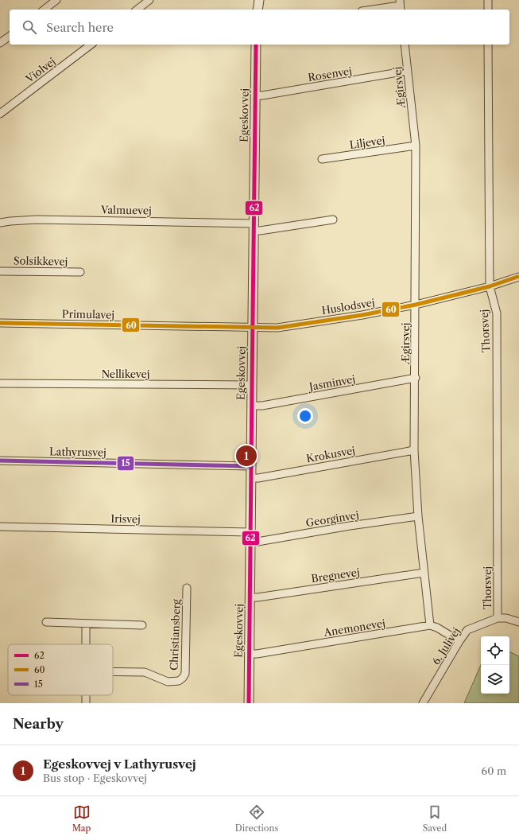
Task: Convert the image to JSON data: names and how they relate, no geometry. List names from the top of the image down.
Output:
{
  "streets": {
    "street": [
      "Violvej",
      "Rosenvej",
      "Ægirsvej",
      "Egeskovvej",
      "Liljevej",
      "Valmuevej",
      "Solsikkevej",
      "Huslodsvej",
      "Primulavej",
      "Thorsvej",
      "Nellikevej",
      "Jasminvej",
      "Lathyrusvej",
      "Krokusvej",
      "Irisvej",
      "Georginvej",
      "Bregnevej",
      "Anemonevej",
      "Christiansberg",
      "6. Julivej"
    ]
  },
  "crossings": [
    ["Rosenvej", "Ægirsvej"],
    ["Rosenvej", "Egeskovvej"],
    ["Ægirsvej", "Liljevej"],
    ["Ægirsvej", "Huslodsvej"],
    ["Ægirsvej", "Jasminvej"],
    ["Ægirsvej", "Krokusvej"],
    ["Ægirsvej", "Georginvej"],
    ["Ægirsvej", "Bregnevej"],
    ["Ægirsvej", "Anemonevej"],
    ["Egeskovvej", "Valmuevej"],
    ["Egeskovvej", "Huslodsvej"],
    ["Egeskovvej", "Primulavej"],
    ["Egeskovvej", "Nellikevej"],
    ["Egeskovvej", "Jasminvej"],
    ["Egeskovvej", "Lathyrusvej"],
    ["Egeskovvej", "Krokusvej"],
    ["Egeskovvej", "Irisvej"],
    ["Egeskovvej", "Georginvej"],
    ["Egeskovvej", "Bregnevej"],
    ["Egeskovvej", "Anemonevej"],
    ["Huslodsvej", "Primulavej"],
    ["Huslodsvej", "Thorsvej"],
    ["Thorsvej", "6. Julivej"]
  ],
  "lines": ["transit line 62", "transit line 60", "transit line 15"],
  "legend": ["62", "60", "15"],
  "page": {
    "search": "Search here",
    "pins": "1",
    "heading": "Nearby",
    "list": [
      {
        "mark": "1",
        "name": "Egeskovvej v Lathyrusvej",
        "note": "Bus stop · Egeskovvej",
        "value": "60 m"
      }
    ],
    "nav": ["Map", "Directions", "Saved"]
  }
}
